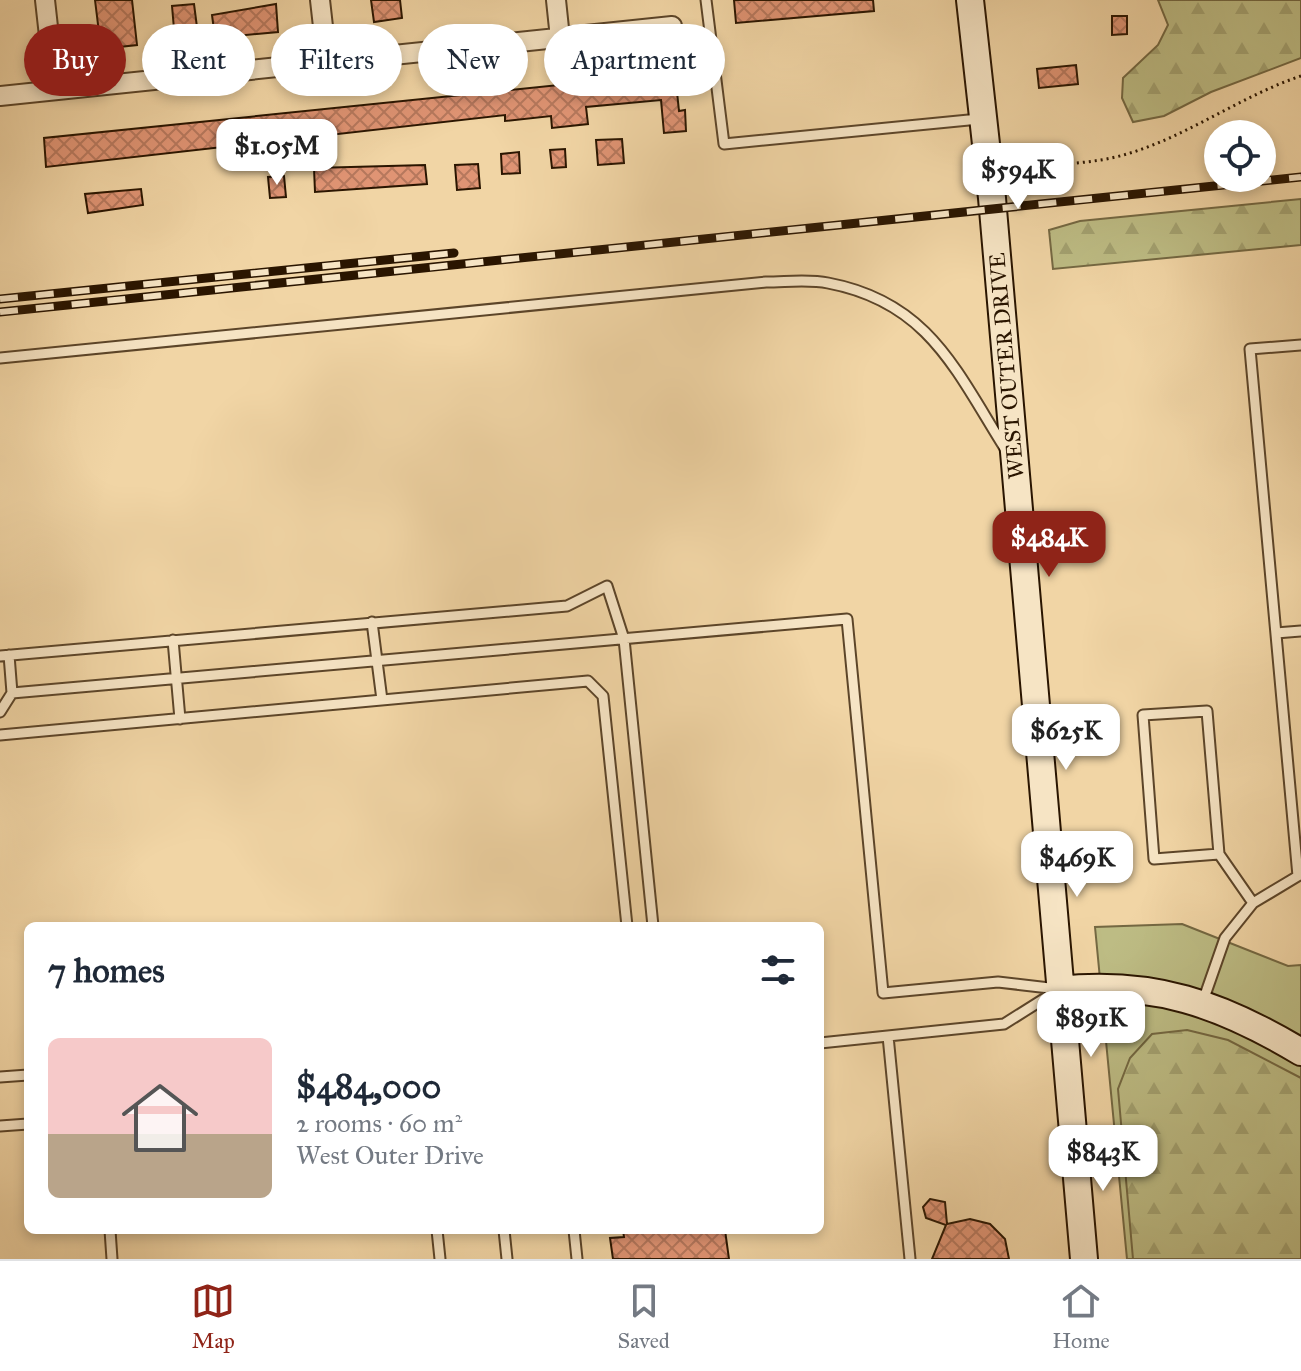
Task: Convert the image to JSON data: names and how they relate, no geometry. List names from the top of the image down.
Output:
{
  "streets": {
    "main road": ["WEST OUTER DRIVE"]
  },
  "page": {
    "chip": [
      "Buy",
      "Rent",
      "Filters",
      "New",
      "Apartment"
    ],
    "price": [
      "$1.05M",
      "$594K",
      "$484K",
      "$625K",
      "$469K",
      "$891K",
      "$843K"
    ],
    "heading": "7 homes",
    "list": [
      {
        "name": "$484,000",
        "note": "2 rooms · 60 m² · West Outer Drive"
      }
    ],
    "tabs": ["Map", "Saved", "Home"]
  }
}
